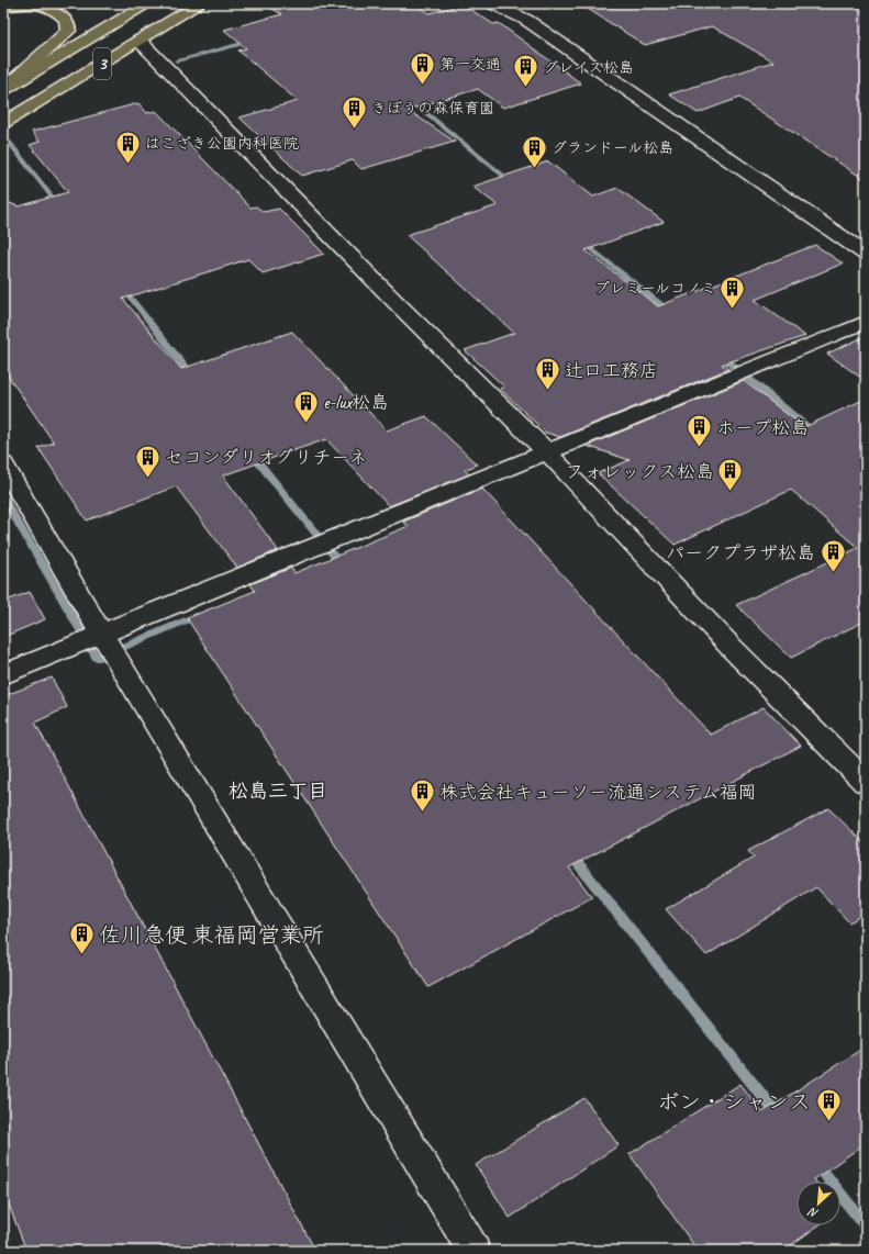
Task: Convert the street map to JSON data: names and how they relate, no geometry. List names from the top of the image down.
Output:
{
  "streets": {
    "main road": ["3"]
  },
  "districts": ["松島三丁目"],
  "places": {
    "building": [
      "第一交通",
      "グレイス松島",
      "きぼうの森保育園",
      "はこざき公園内科医院",
      "グランドール松島",
      "プレミールコノミ",
      "辻口工務店",
      "e-lux松島",
      "ホープ松島",
      "セコンダリオグリチーネ",
      "フォレックス松島",
      "パークプラザ松島",
      "株式会社キューソー流通システム福岡",
      "佐川急便 東福岡営業所",
      "ボン・シャンス"
    ]
  },
  "north": "bottom left"
}
